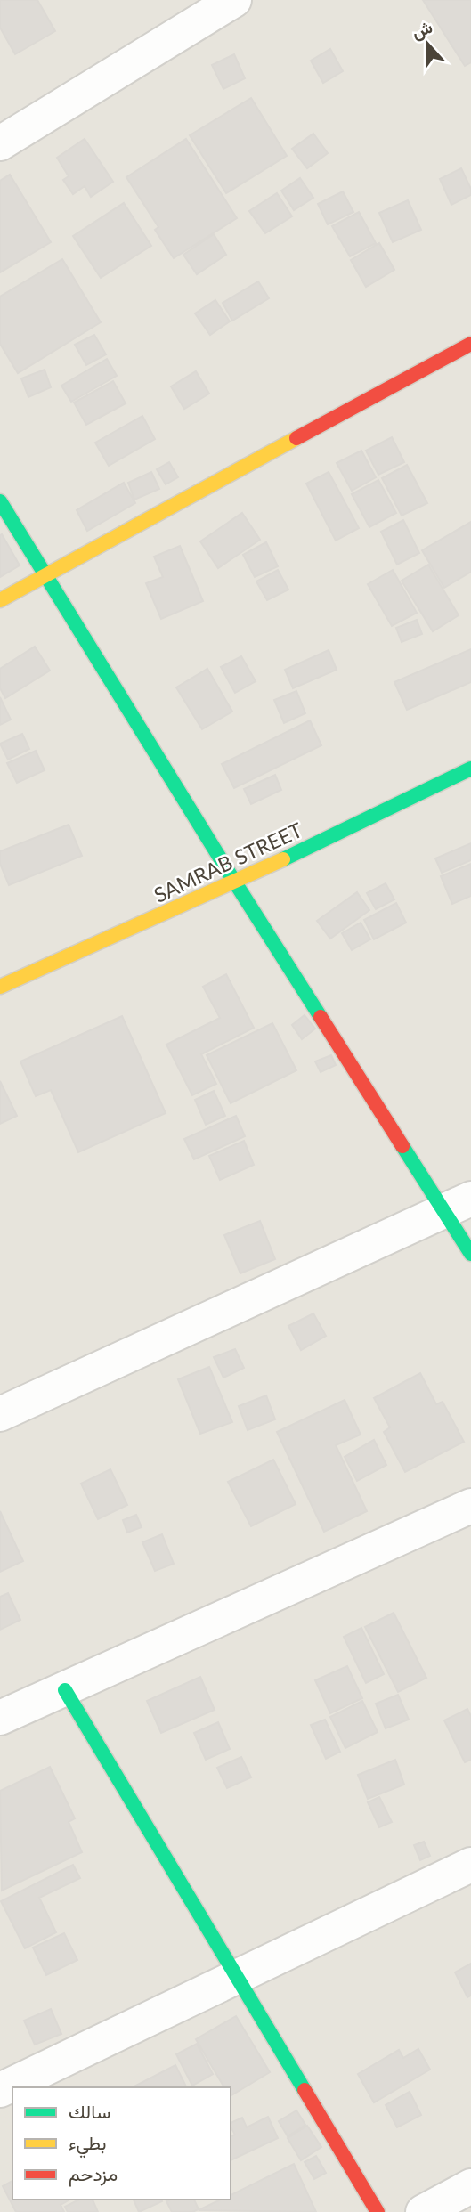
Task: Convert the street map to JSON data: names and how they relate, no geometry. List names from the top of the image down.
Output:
{
  "streets": {
    "street": ["SAMRAB STREET"]
  },
  "legend": ["سالك", "بطيء", "مزدحم"],
  "north": "top"
}
